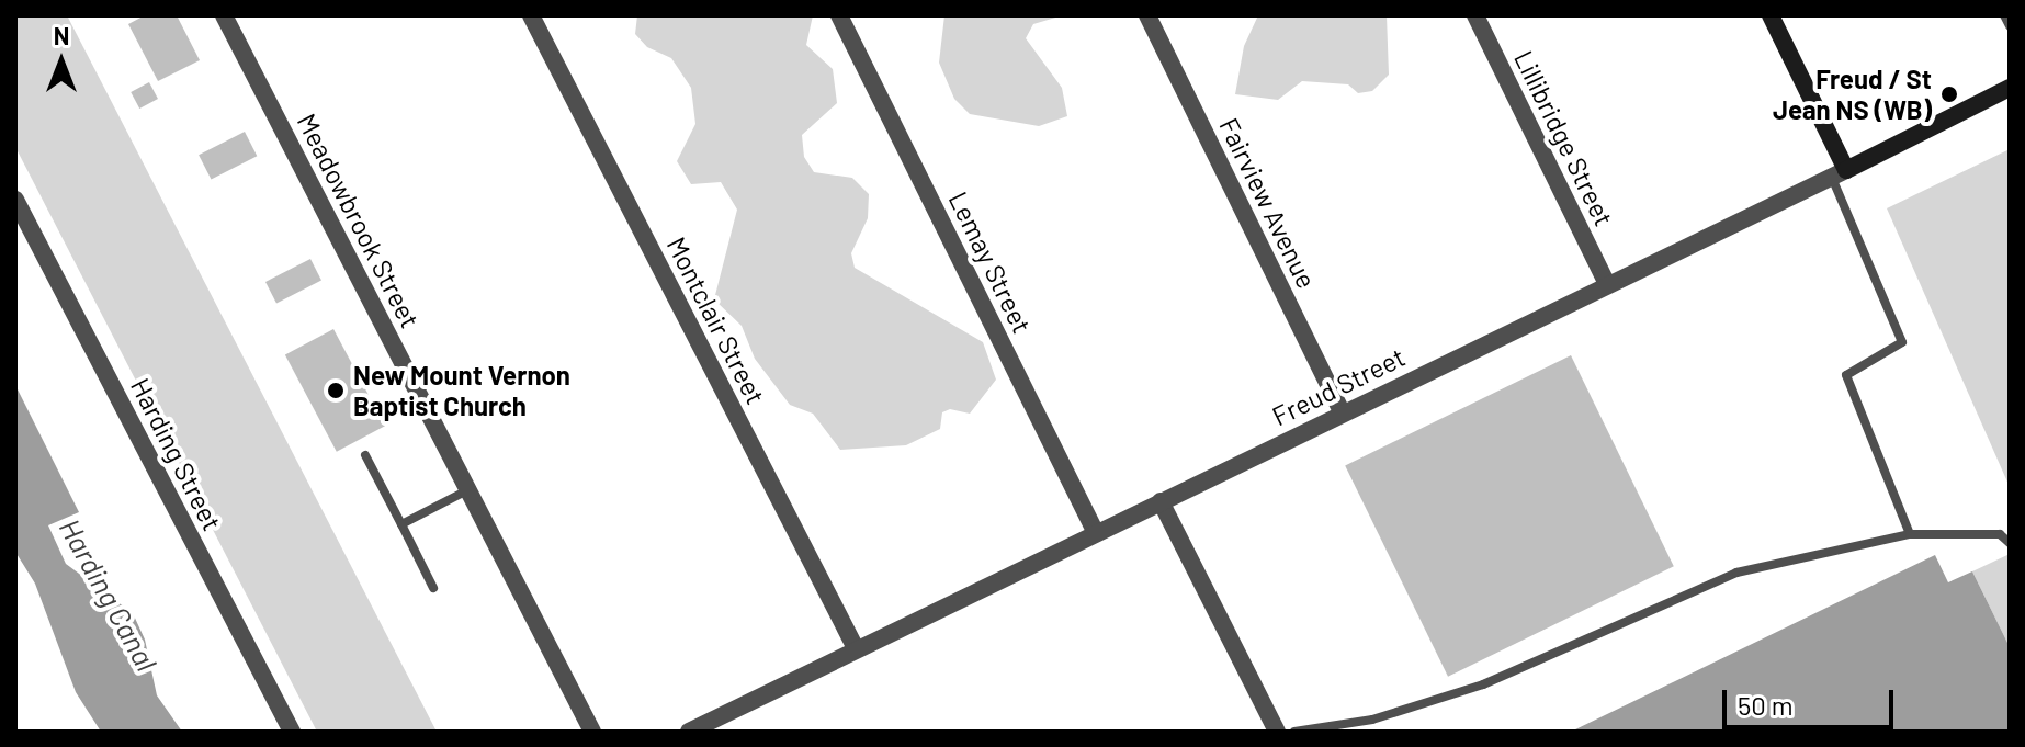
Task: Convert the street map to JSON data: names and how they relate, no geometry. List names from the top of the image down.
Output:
{
  "streets": {
    "street": [
      "Lillibridge Street",
      "Fairview Avenue",
      "Meadowbrook Street",
      "Lemay Street",
      "Montclair Street",
      "Freud Street",
      "Harding Street"
    ]
  },
  "crossings": [
    ["Lillibridge Street", "Freud Street"],
    ["Fairview Avenue", "Freud Street"],
    ["Lemay Street", "Freud Street"],
    ["Montclair Street", "Freud Street"]
  ],
  "water": ["Harding Canal"],
  "places": ["Freud / St Jean NS (WB)", "New Mount Vernon Baptist Church"],
  "scale_bar": "50 m",
  "north": "top"
}
